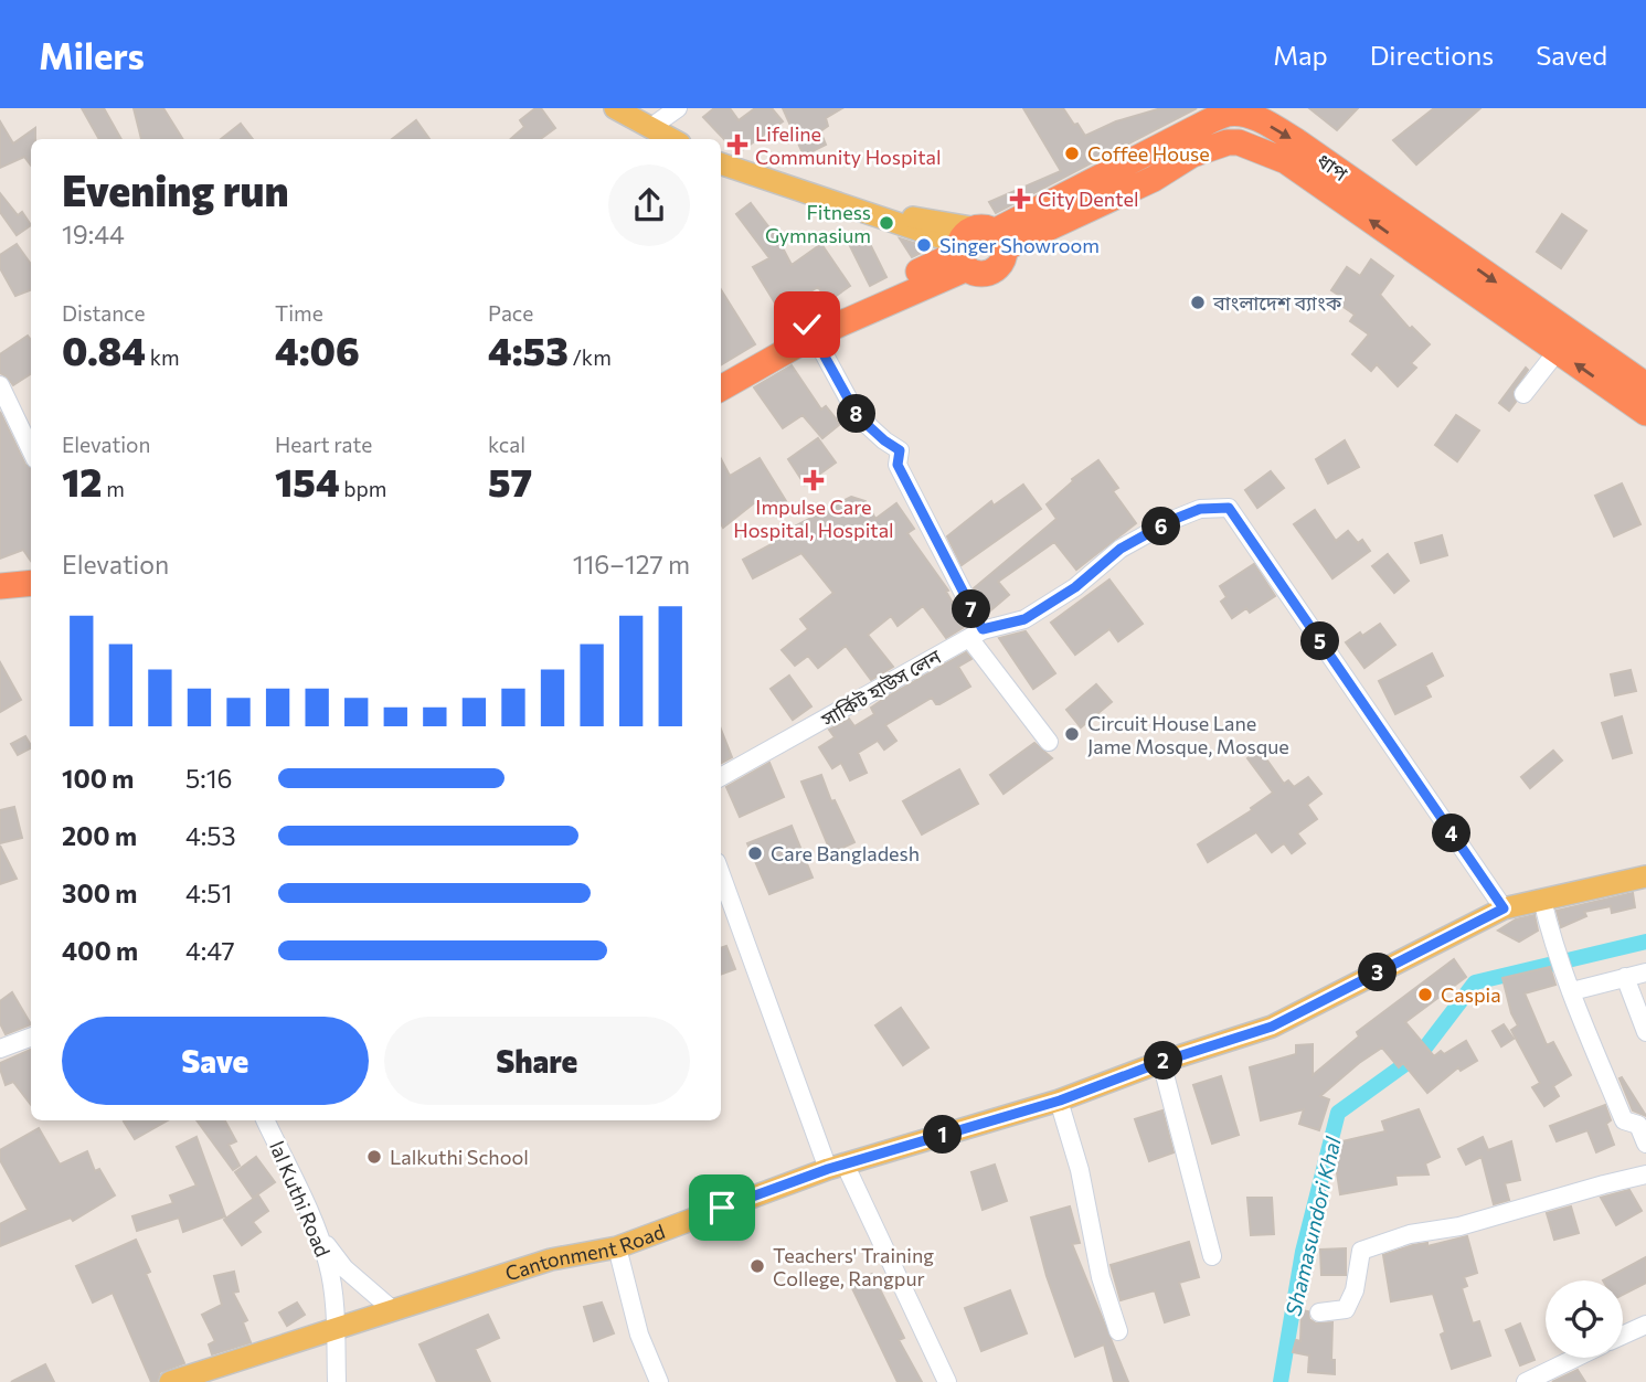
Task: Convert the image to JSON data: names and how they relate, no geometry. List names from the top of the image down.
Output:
{
  "streets": {
    "highway": ["ধাপ"],
    "main road": ["Cantonment Road"],
    "street": ["সার্কিট হাউস লেন", "lal Kuthi Road"]
  },
  "crossings": [
    ["সার্কিট হাউস লেন", "Cantonment Road"],
    ["lal Kuthi Road", "Cantonment Road"]
  ],
  "water": ["Shamasundori Khal"],
  "places": {
    "health": ["Lifeline Community Hospital", "City Dentel", "Impulse Care Hospital, Hospital"],
    "other": [
      "Coffee House",
      "Fitness Gymnasium",
      "Singer Showroom",
      "বাংলাদেশ ব্যাংক",
      "Circuit House Lane Jame Mosque, Mosque",
      "Care Bangladesh",
      "Caspia",
      "Lalkuthi School",
      "Teachers' Training College, Rangpur"
    ]
  },
  "page": {
    "header": "Milers",
    "nav": ["Map", "Directions", "Saved"],
    "heading": ["Evening run", "19:44"],
    "stats": [
      ["Distance", "0.84 km"],
      ["Time", "4:06"],
      ["Pace", "4:53 /km"],
      ["Elevation", "12 m"],
      ["Heart rate", "154 bpm"],
      ["kcal", "57"]
    ],
    "pins": [
      "8",
      "6",
      "7",
      "5",
      "4",
      "3",
      "2",
      "1"
    ],
    "chart": ["Elevation", "116–127 m"],
    "list": [
      {
        "name": "100 m",
        "note": "5:16"
      },
      {
        "name": "200 m",
        "note": "4:53"
      },
      {
        "name": "300 m",
        "note": "4:51"
      },
      {
        "name": "400 m",
        "note": "4:47"
      }
    ],
    "buttons": ["Save", "Share"]
  }
}
